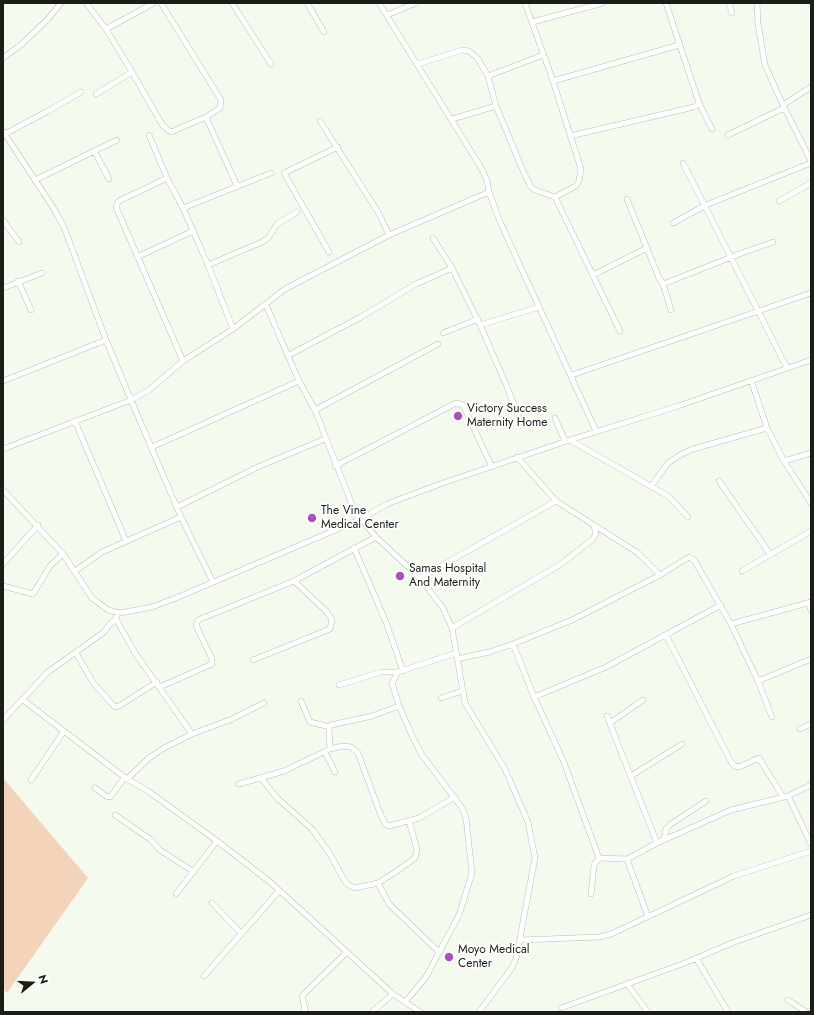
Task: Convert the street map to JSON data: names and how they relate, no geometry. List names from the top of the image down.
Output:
{
  "places": [
    "Victory Success Maternity Home",
    "The Vine Medical Center",
    "Samas Hospital And Maternity",
    "Moyo Medical Center"
  ],
  "north": "right"
}
